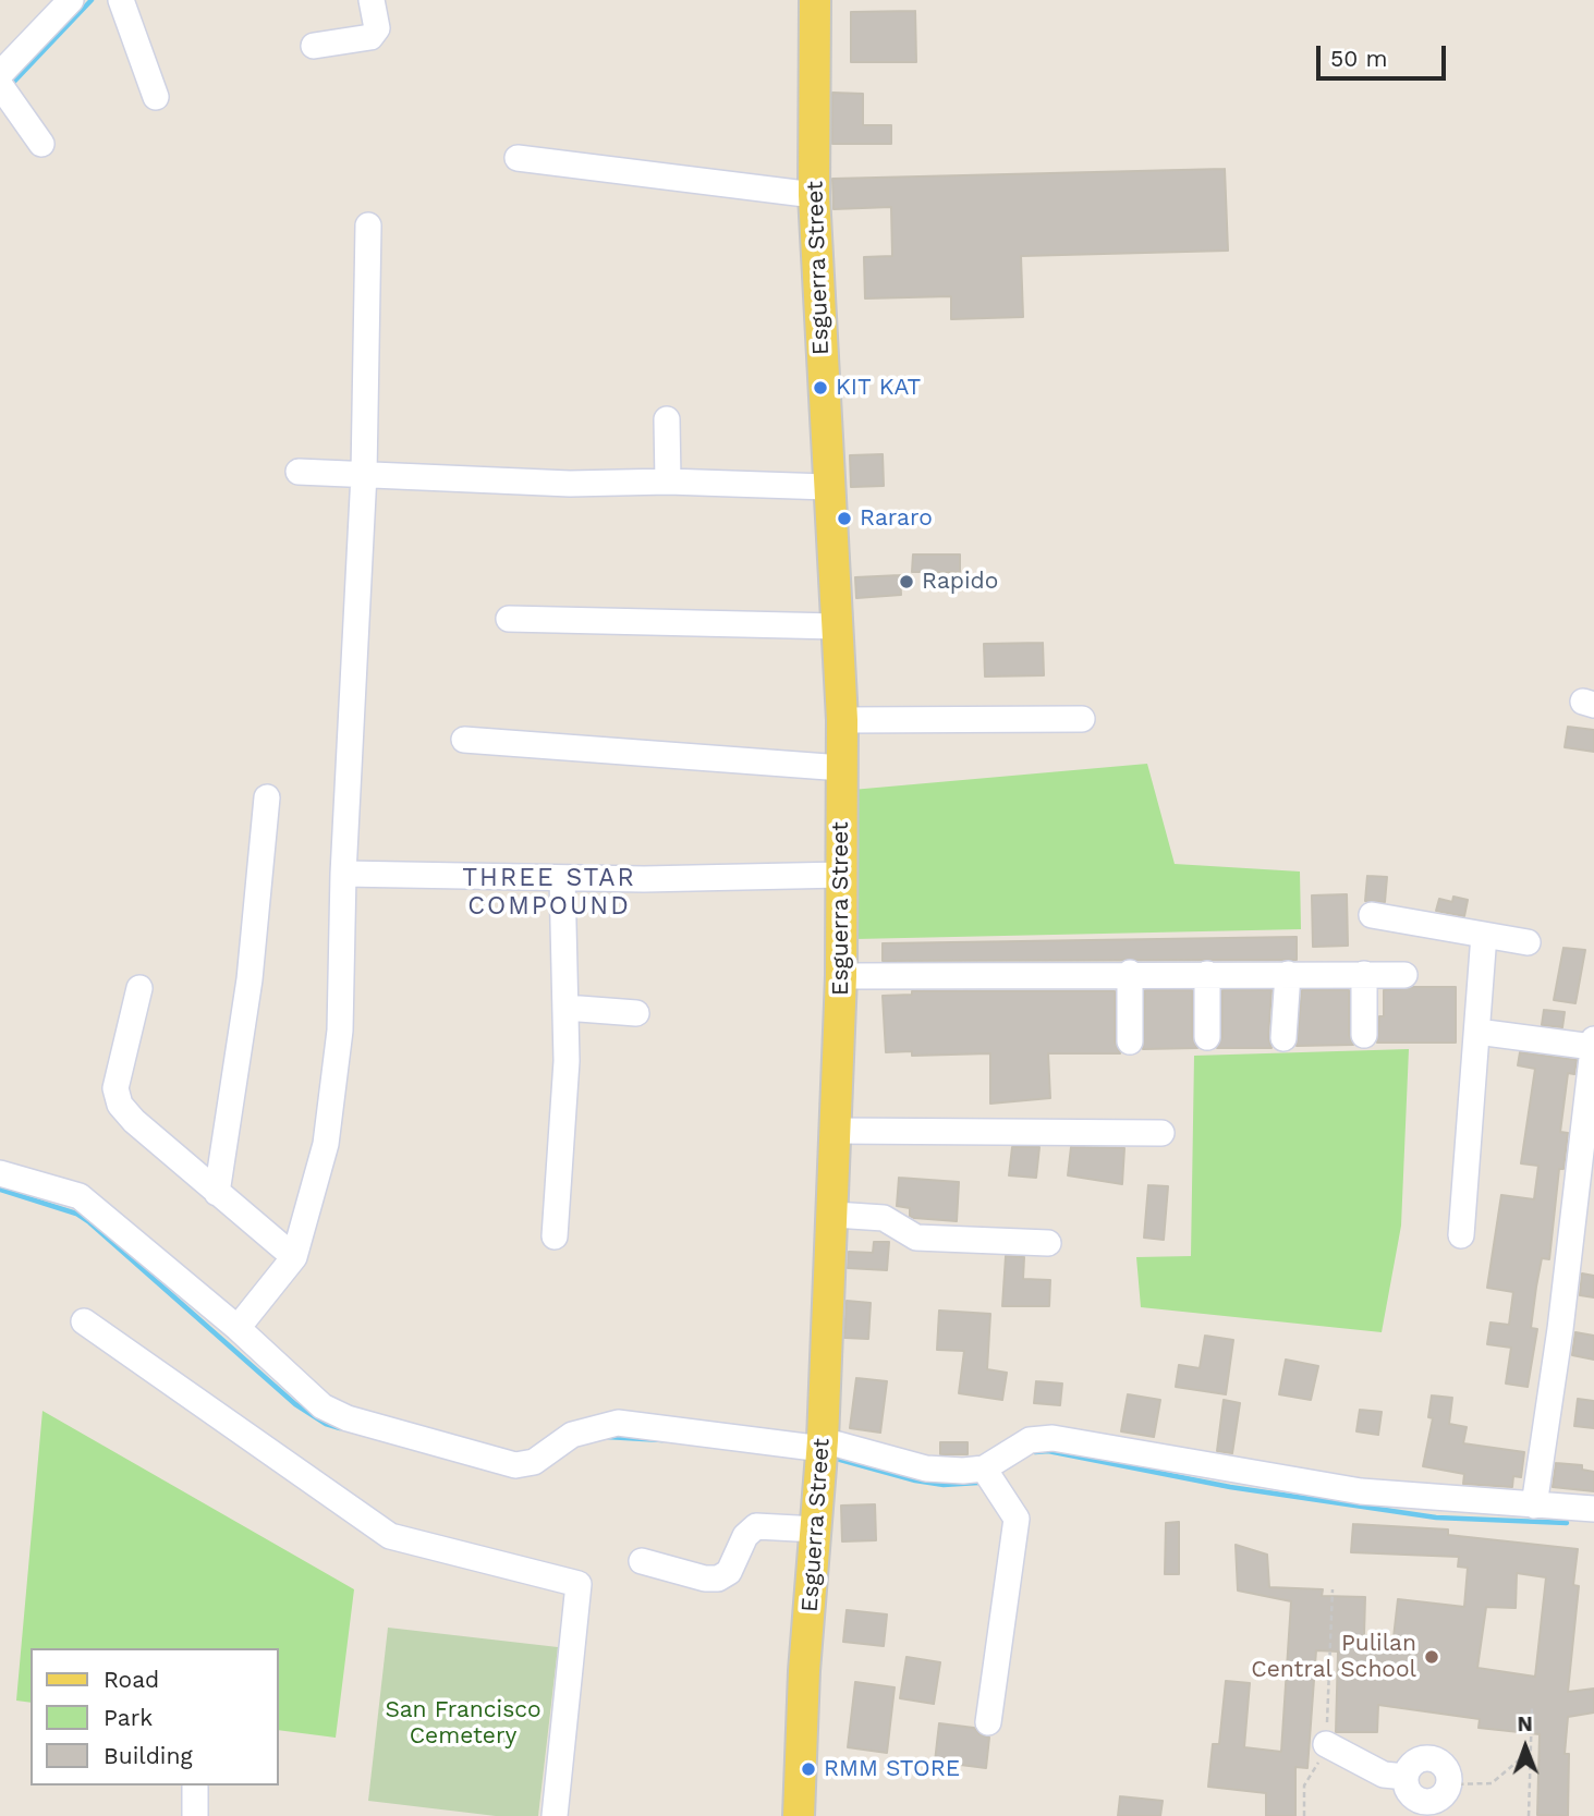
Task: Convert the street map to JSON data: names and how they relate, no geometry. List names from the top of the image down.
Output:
{
  "streets": {
    "main road": ["Esguerra Street"]
  },
  "districts": ["THREE STAR COMPOUND"],
  "parks": ["San Francisco Cemetery"],
  "places": [
    "KIT KAT",
    "Rararo",
    "Rapido",
    "Pulilan Central School",
    "RMM STORE"
  ],
  "legend": ["Road", "Park", "Building"],
  "scale_bar": "50 m",
  "north": "top"
}
